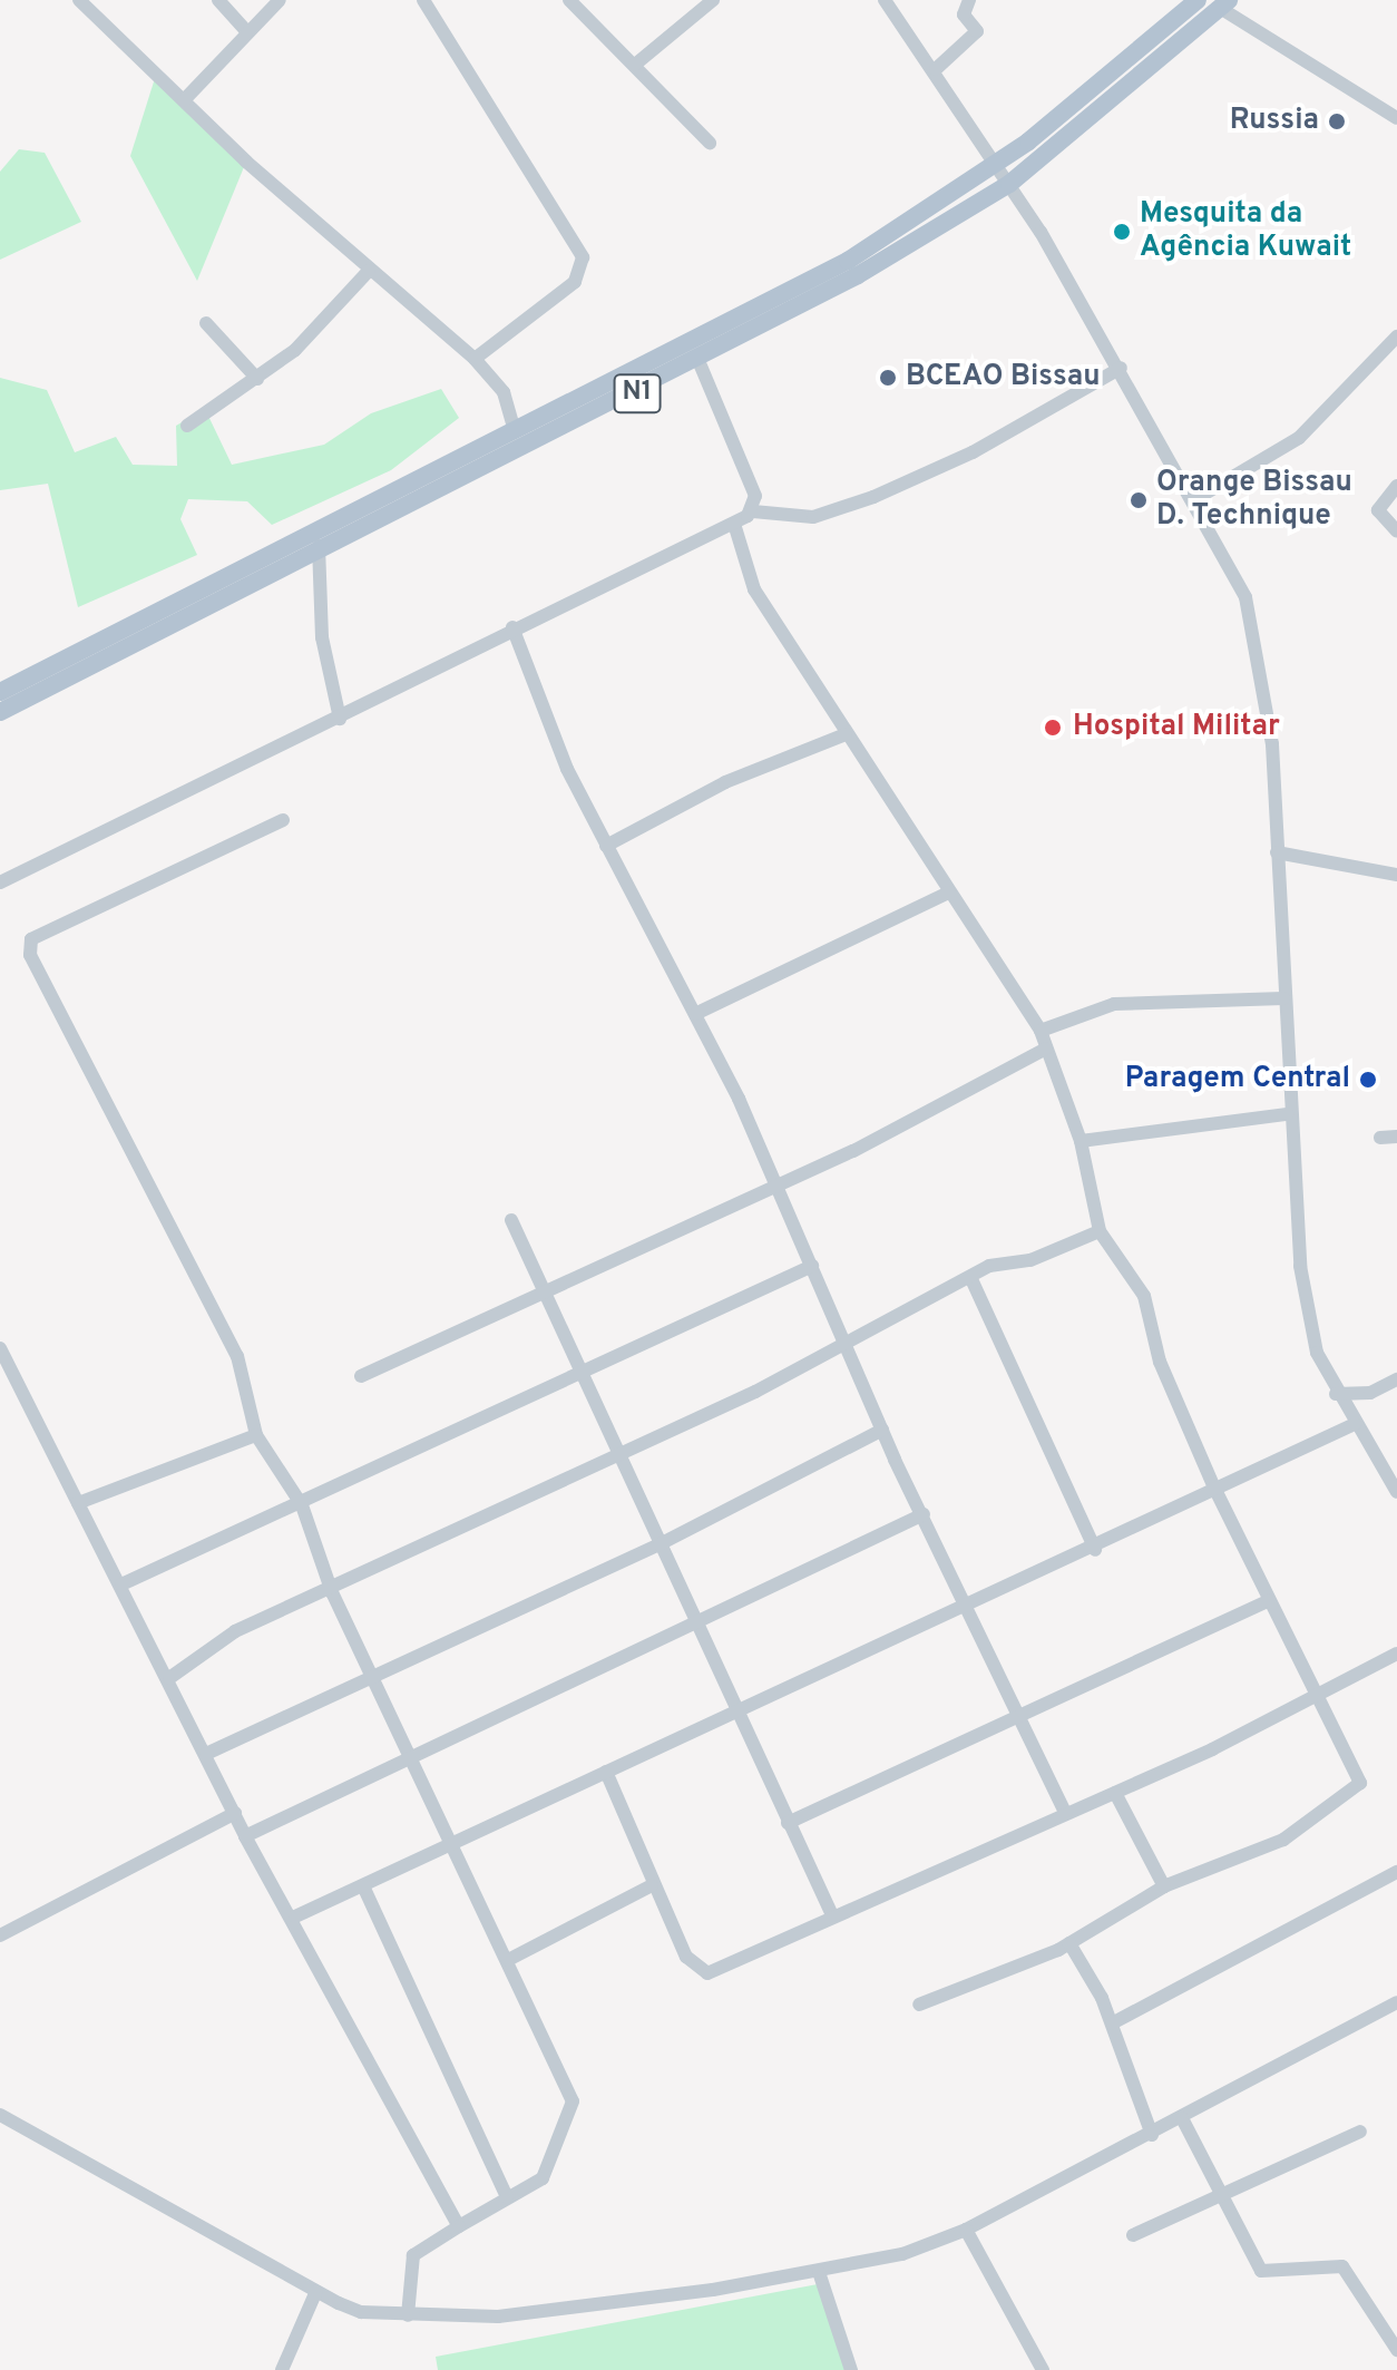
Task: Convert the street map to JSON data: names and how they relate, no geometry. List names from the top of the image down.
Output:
{
  "streets": {
    "main road": ["N1"]
  },
  "places": [
    "Russia",
    "Mesquita da Agência Kuwait",
    "BCEAO Bissau",
    "Orange Bissau D. Technique",
    "Hospital Militar",
    "Paragem Central"
  ]
}
